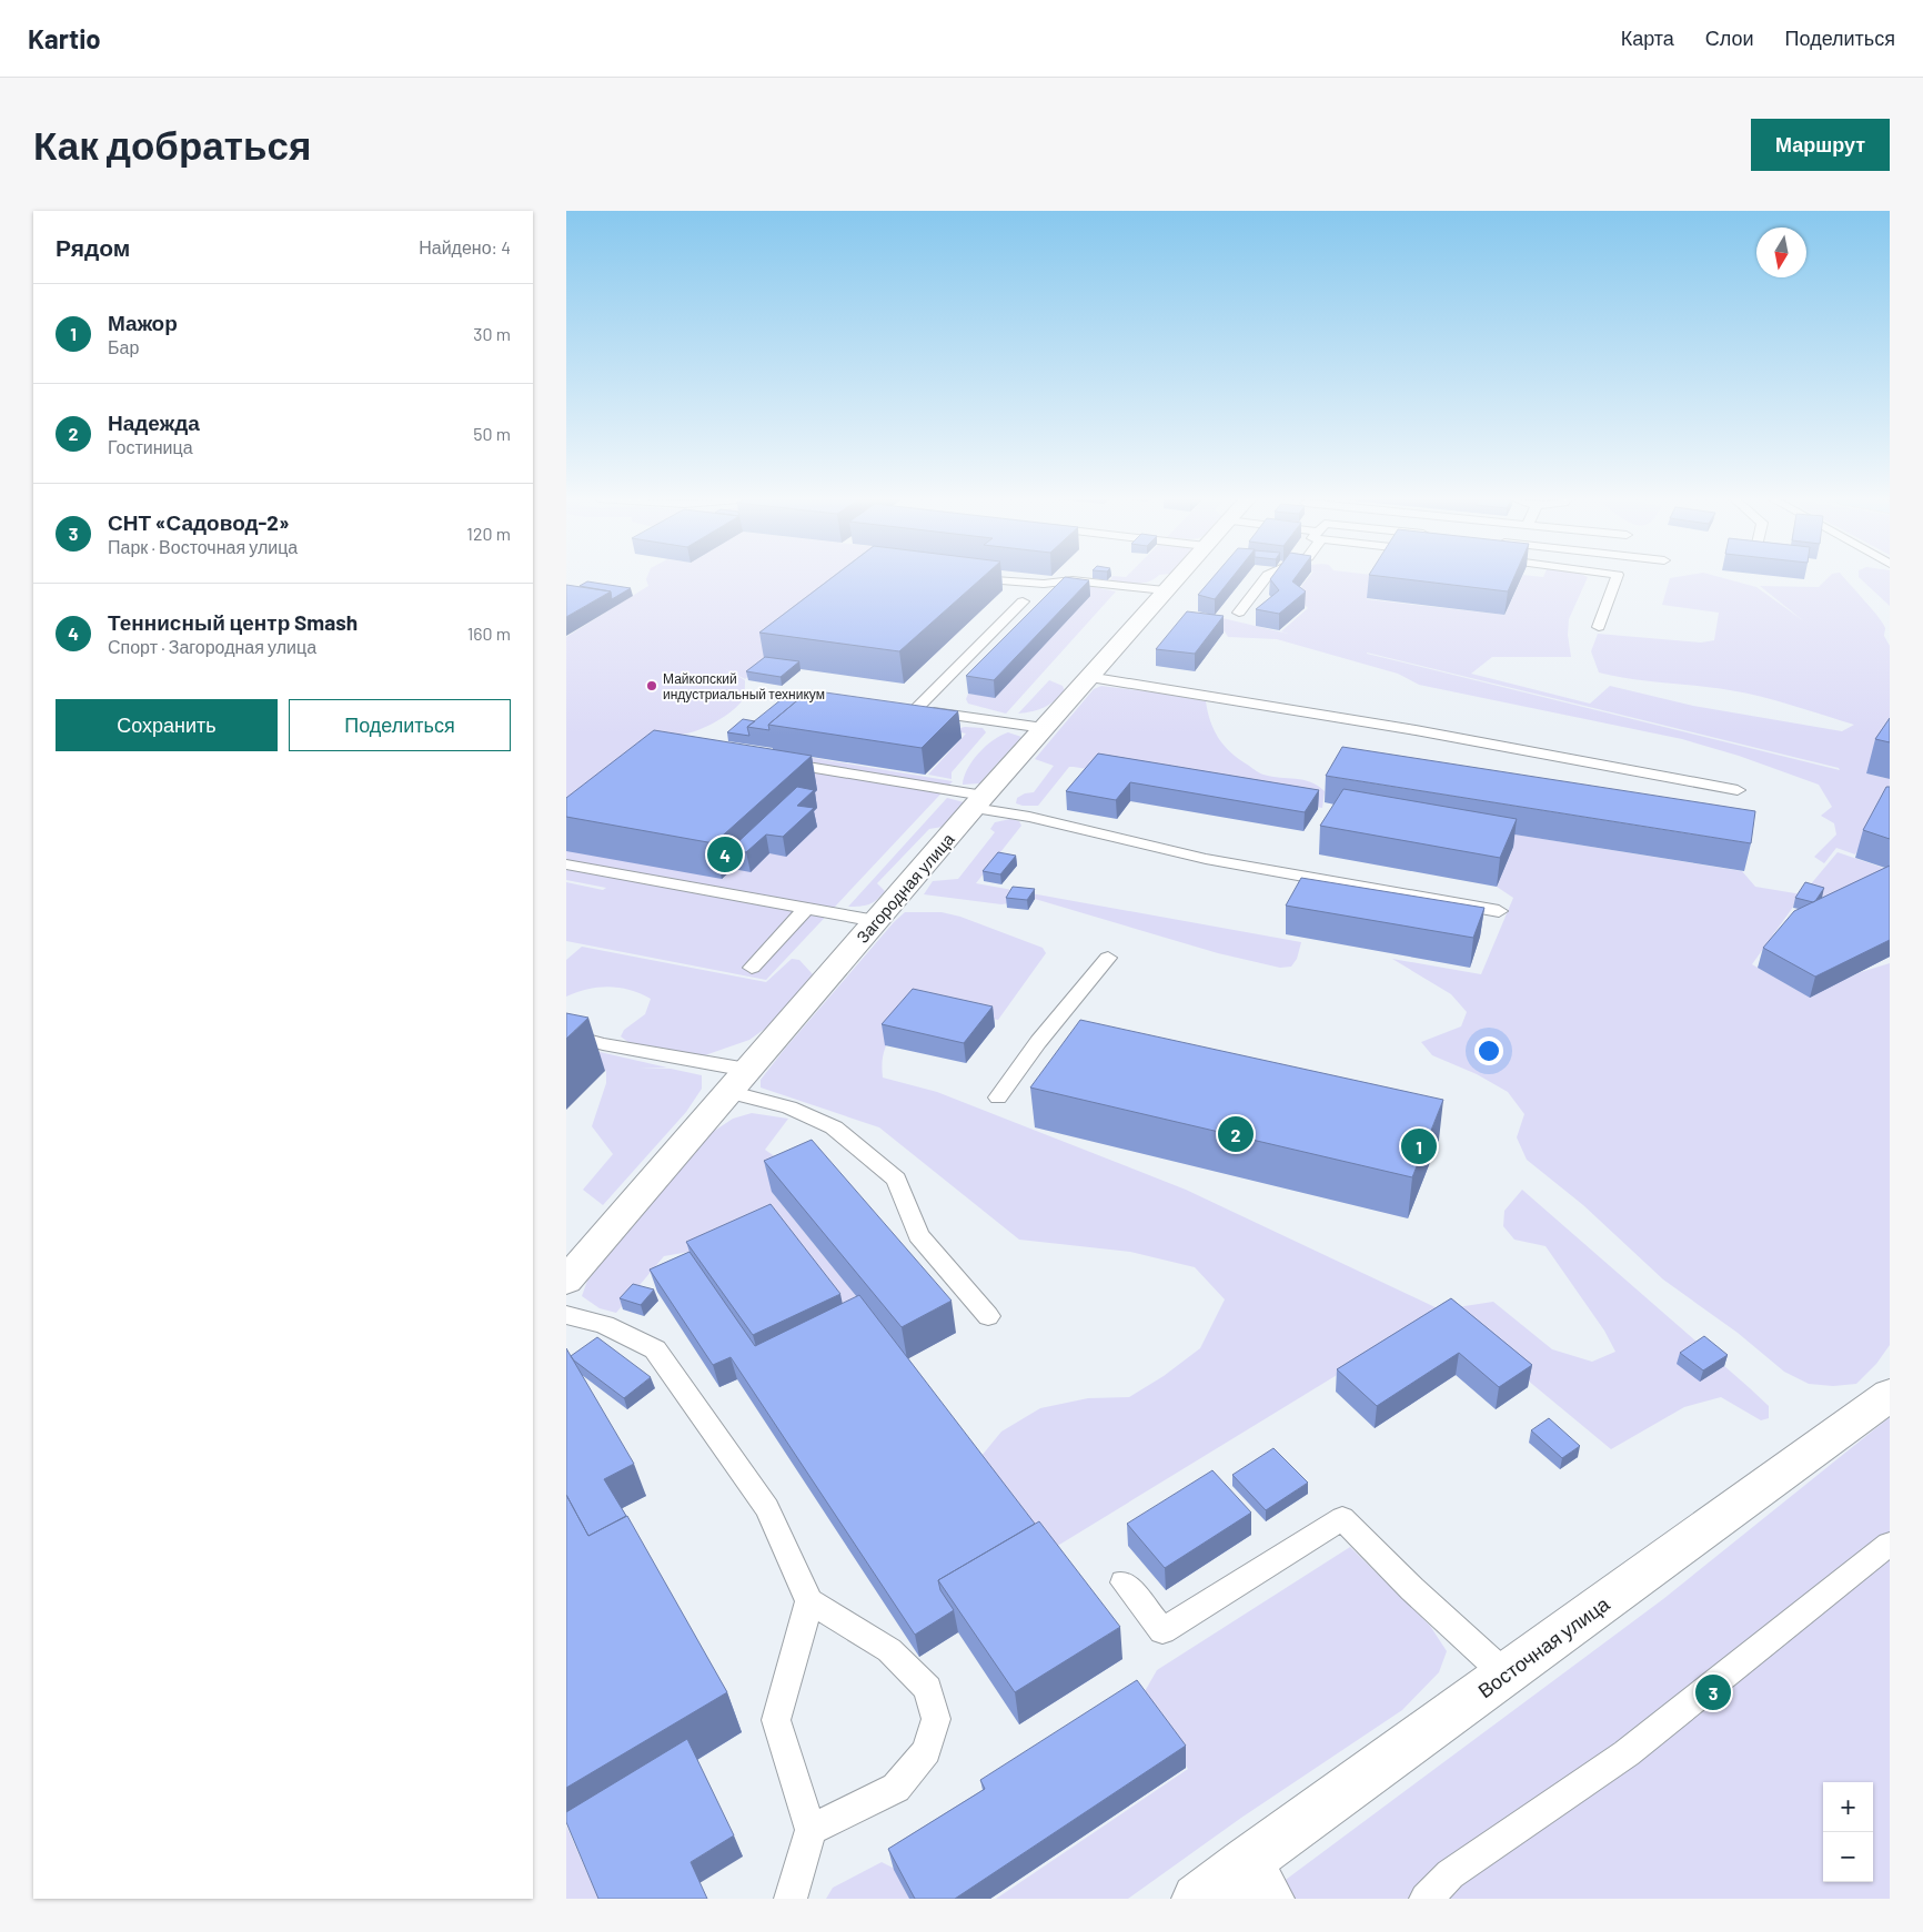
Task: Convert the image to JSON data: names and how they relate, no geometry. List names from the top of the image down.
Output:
{
  "streets": {
    "street": ["Загородная улица", "Восточная улица"]
  },
  "places": ["Майкопский индустриальный техникум"],
  "north": "bottom",
  "page": {
    "header": "Kartio",
    "nav": ["Карта", "Слои", "Поделиться"],
    "buttons": [
      "Маршрут",
      ["Сохранить", "Поделиться"]
    ],
    "title": "Как добраться",
    "heading": ["Рядом", "Найдено: 4"],
    "list": [
      {
        "mark": "1",
        "name": "Мажор",
        "note": "Бар",
        "value": "30 m"
      },
      {
        "mark": "2",
        "name": "Надежда",
        "note": "Гостиница",
        "value": "50 m"
      },
      {
        "mark": "3",
        "name": "СНТ «Садовод-2»",
        "note": "Парк · Восточная улица",
        "value": "120 m"
      },
      {
        "mark": "4",
        "name": "Теннисный центр Smash",
        "note": "Спорт · Загородная улица",
        "value": "160 m"
      }
    ],
    "pins": [
      "4",
      "2",
      "1",
      "3"
    ],
    "map_buttons": ["+", "−"]
  }
}
